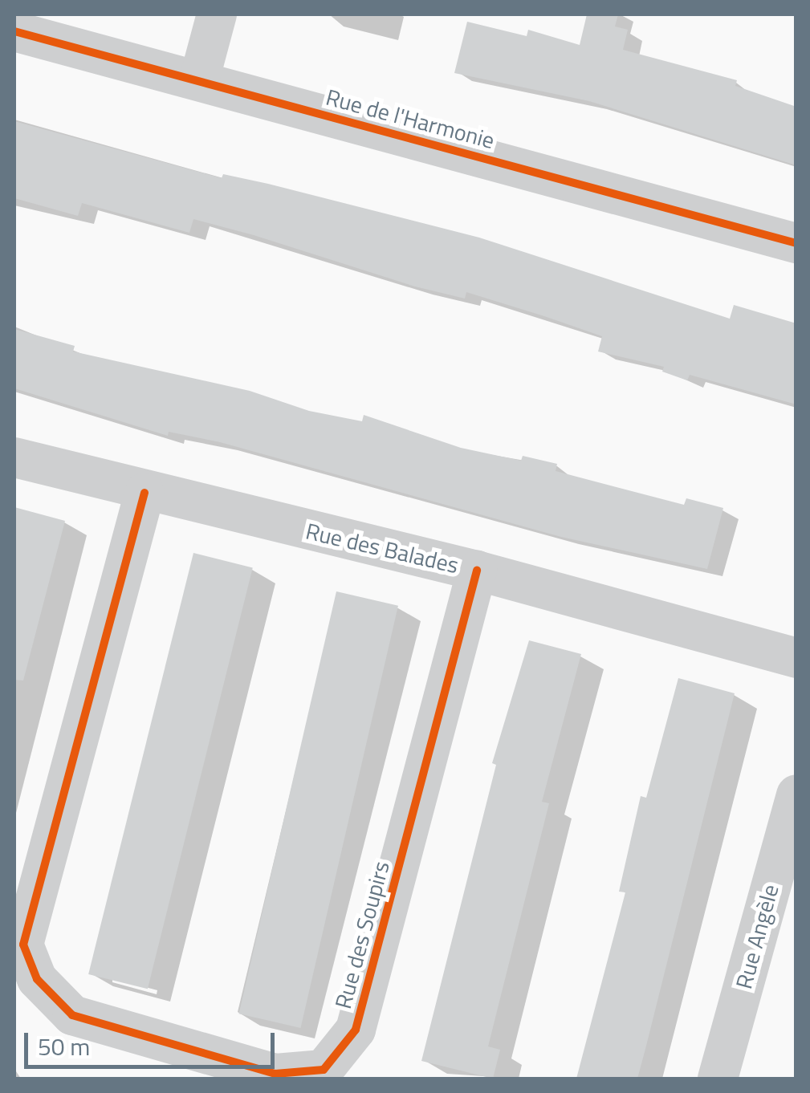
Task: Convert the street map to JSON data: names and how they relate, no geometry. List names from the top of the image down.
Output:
{
  "streets": {
    "street": [
      "Rue de l'Harmonie",
      "Rue des Balades",
      "Rue des Soupirs",
      "Rue Angèle"
    ]
  },
  "crossings": [
    ["Rue des Balades", "Rue des Soupirs"]
  ],
  "scale_bar": "50 m"
}
